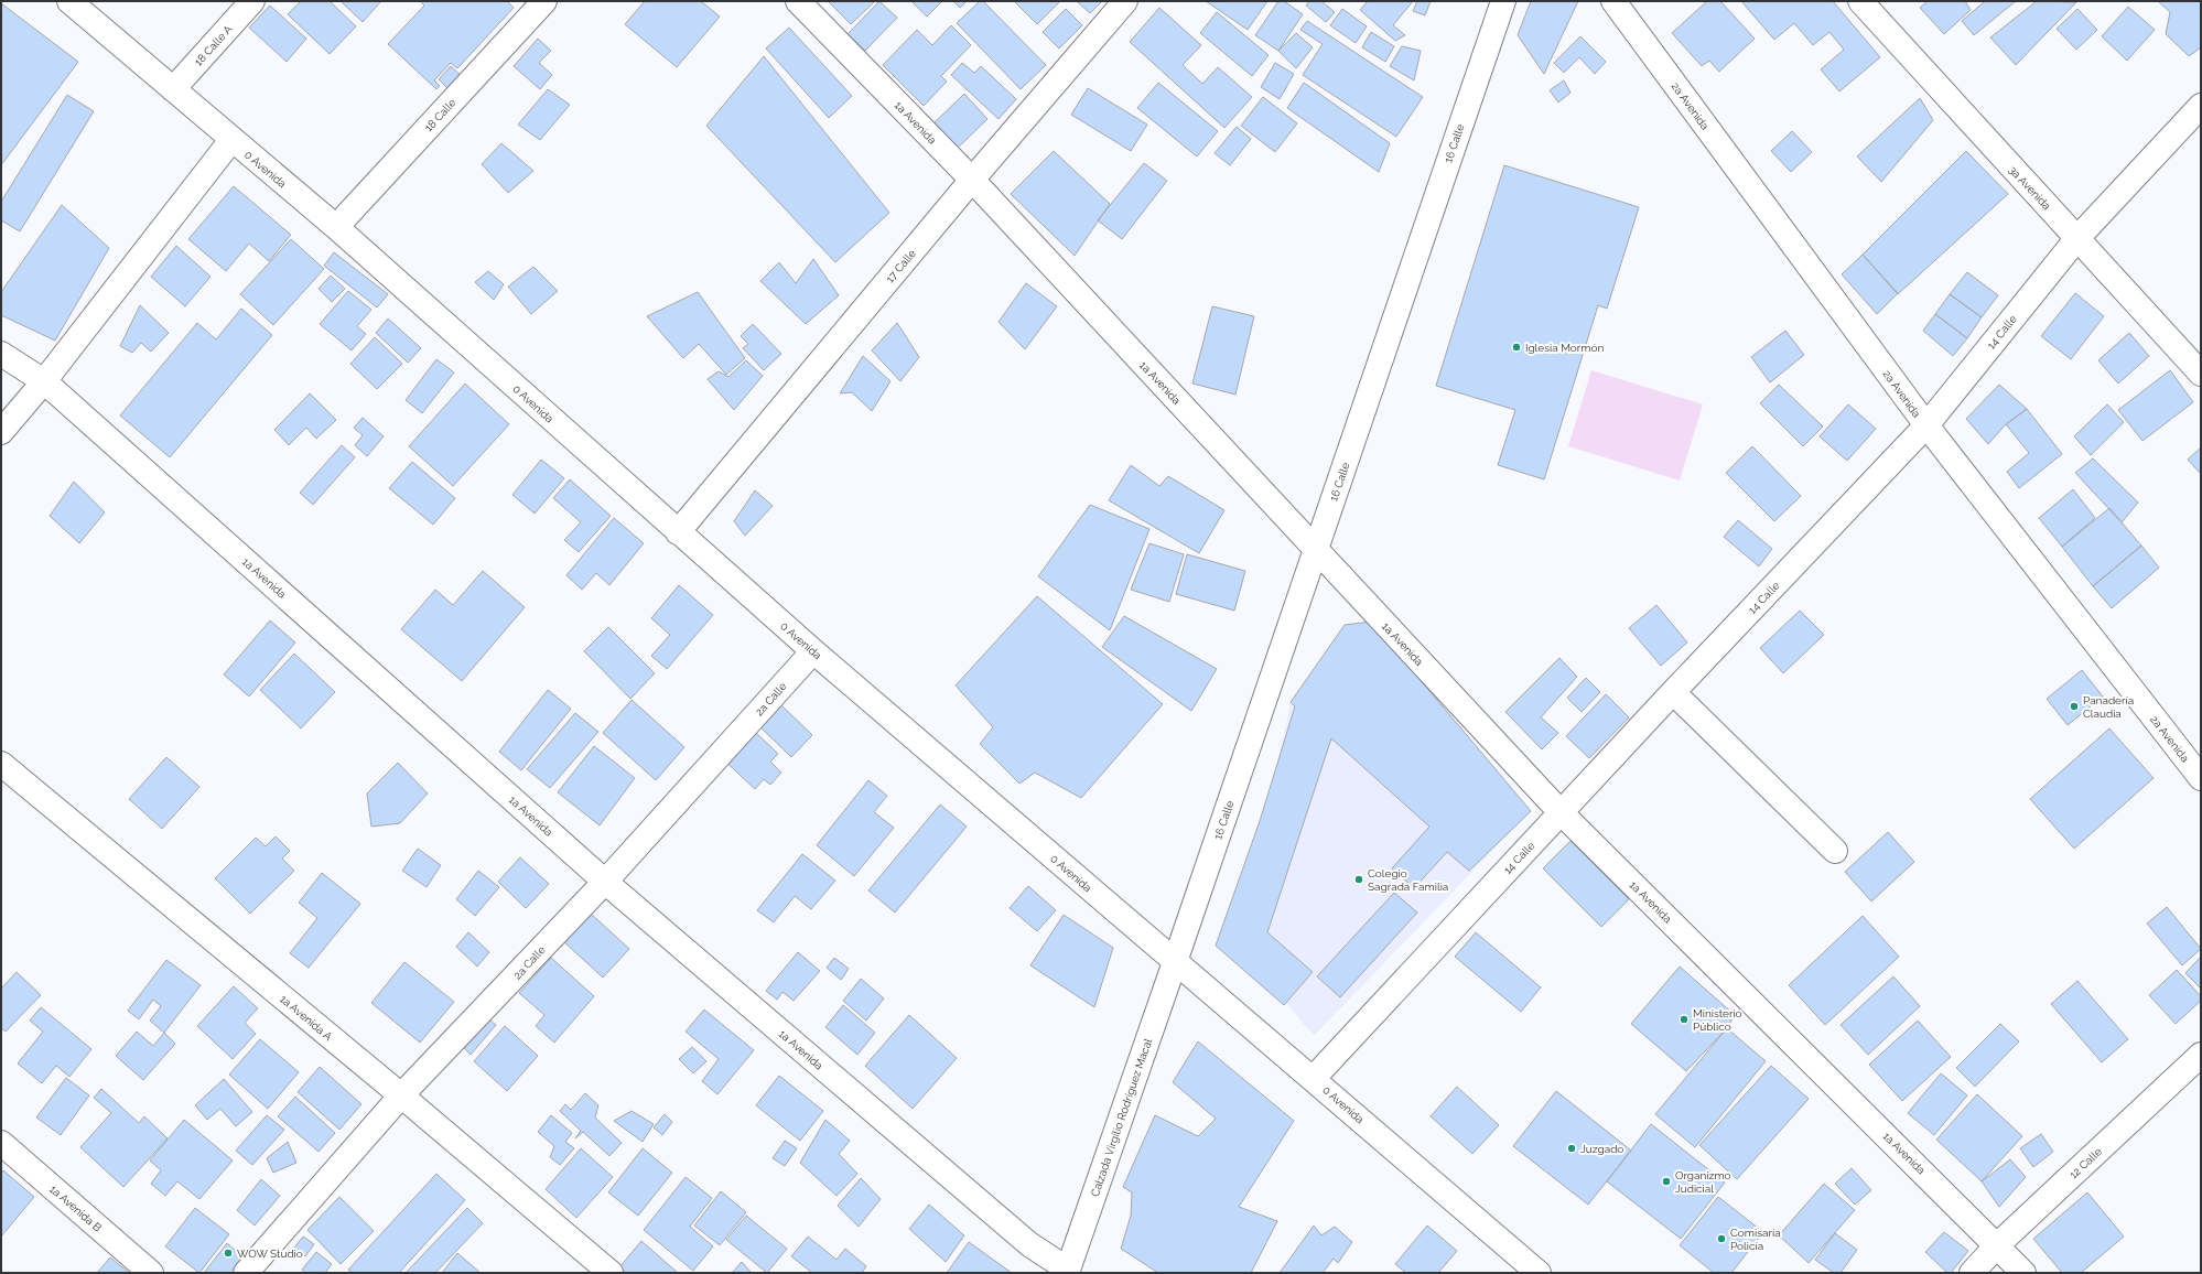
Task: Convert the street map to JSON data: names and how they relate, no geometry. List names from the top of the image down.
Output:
{
  "streets": {
    "street": [
      "18 Calle A",
      "2a Avenida",
      "18 Calle",
      "1a Avenida",
      "16 Calle",
      "0 Avenida",
      "3a Avenida",
      "17 Calle",
      "14 Calle",
      "2a Calle",
      "1a Avenida A",
      "Calzada Virgilio Rodríguez Macal",
      "12 Calle",
      "1a Avenida B"
    ]
  },
  "crossings": [
    ["18 Calle A", "0 Avenida"],
    ["2a Avenida", "14 Calle"],
    ["18 Calle", "0 Avenida"],
    ["1a Avenida", "16 Calle"],
    ["1a Avenida", "17 Calle"],
    ["1a Avenida", "14 Calle"],
    ["1a Avenida", "2a Calle"],
    ["1a Avenida", "Calzada Virgilio Rodríguez Macal"],
    ["1a Avenida", "12 Calle"],
    ["16 Calle", "0 Avenida"],
    ["16 Calle", "Calzada Virgilio Rodríguez Macal"],
    ["0 Avenida", "17 Calle"],
    ["0 Avenida", "14 Calle"],
    ["0 Avenida", "2a Calle"],
    ["0 Avenida", "Calzada Virgilio Rodríguez Macal"],
    ["3a Avenida", "14 Calle"],
    ["2a Calle", "1a Avenida A"]
  ],
  "places": [
    "Iglesia Mormón",
    "Panadería Claudia",
    "Colegio Sagrada Familia",
    "Ministerio Público",
    "Juzgado",
    "Organizmo Judicial",
    "Comisaría Policía",
    "WOW Studio"
  ]
}
